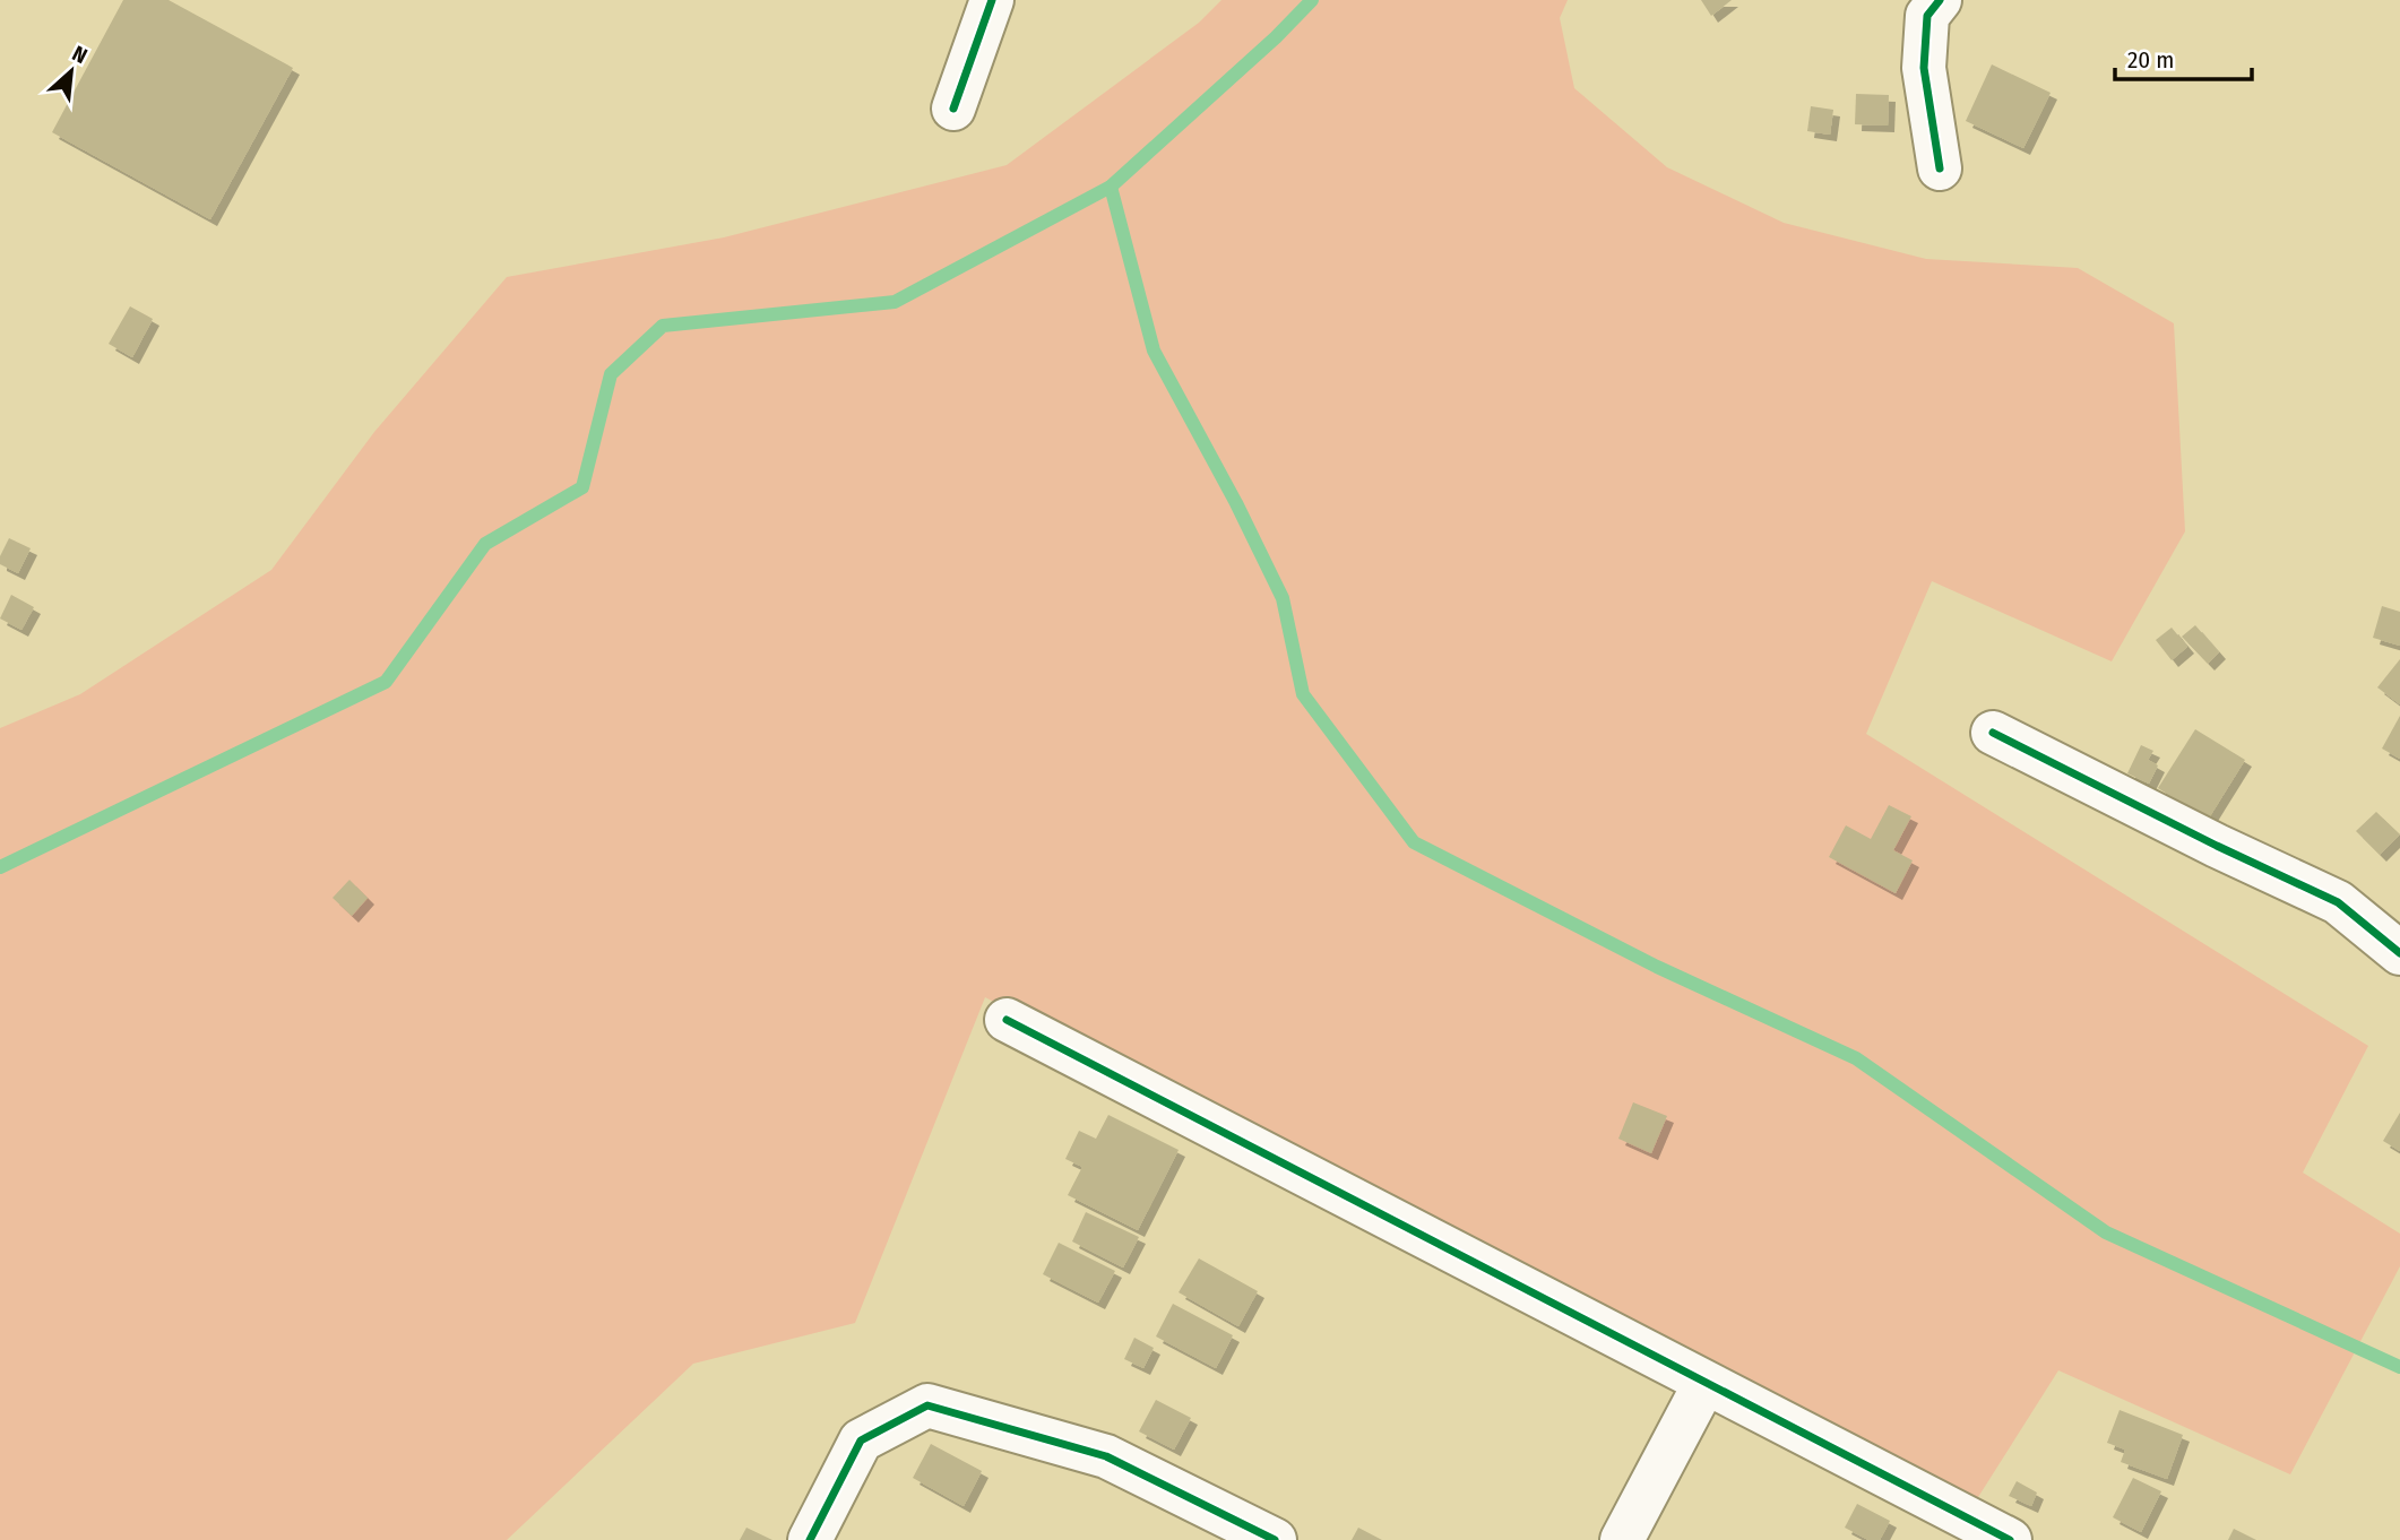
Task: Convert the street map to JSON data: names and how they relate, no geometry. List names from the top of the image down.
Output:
{
  "scale_bar": "20 m",
  "north": "top right"
}
